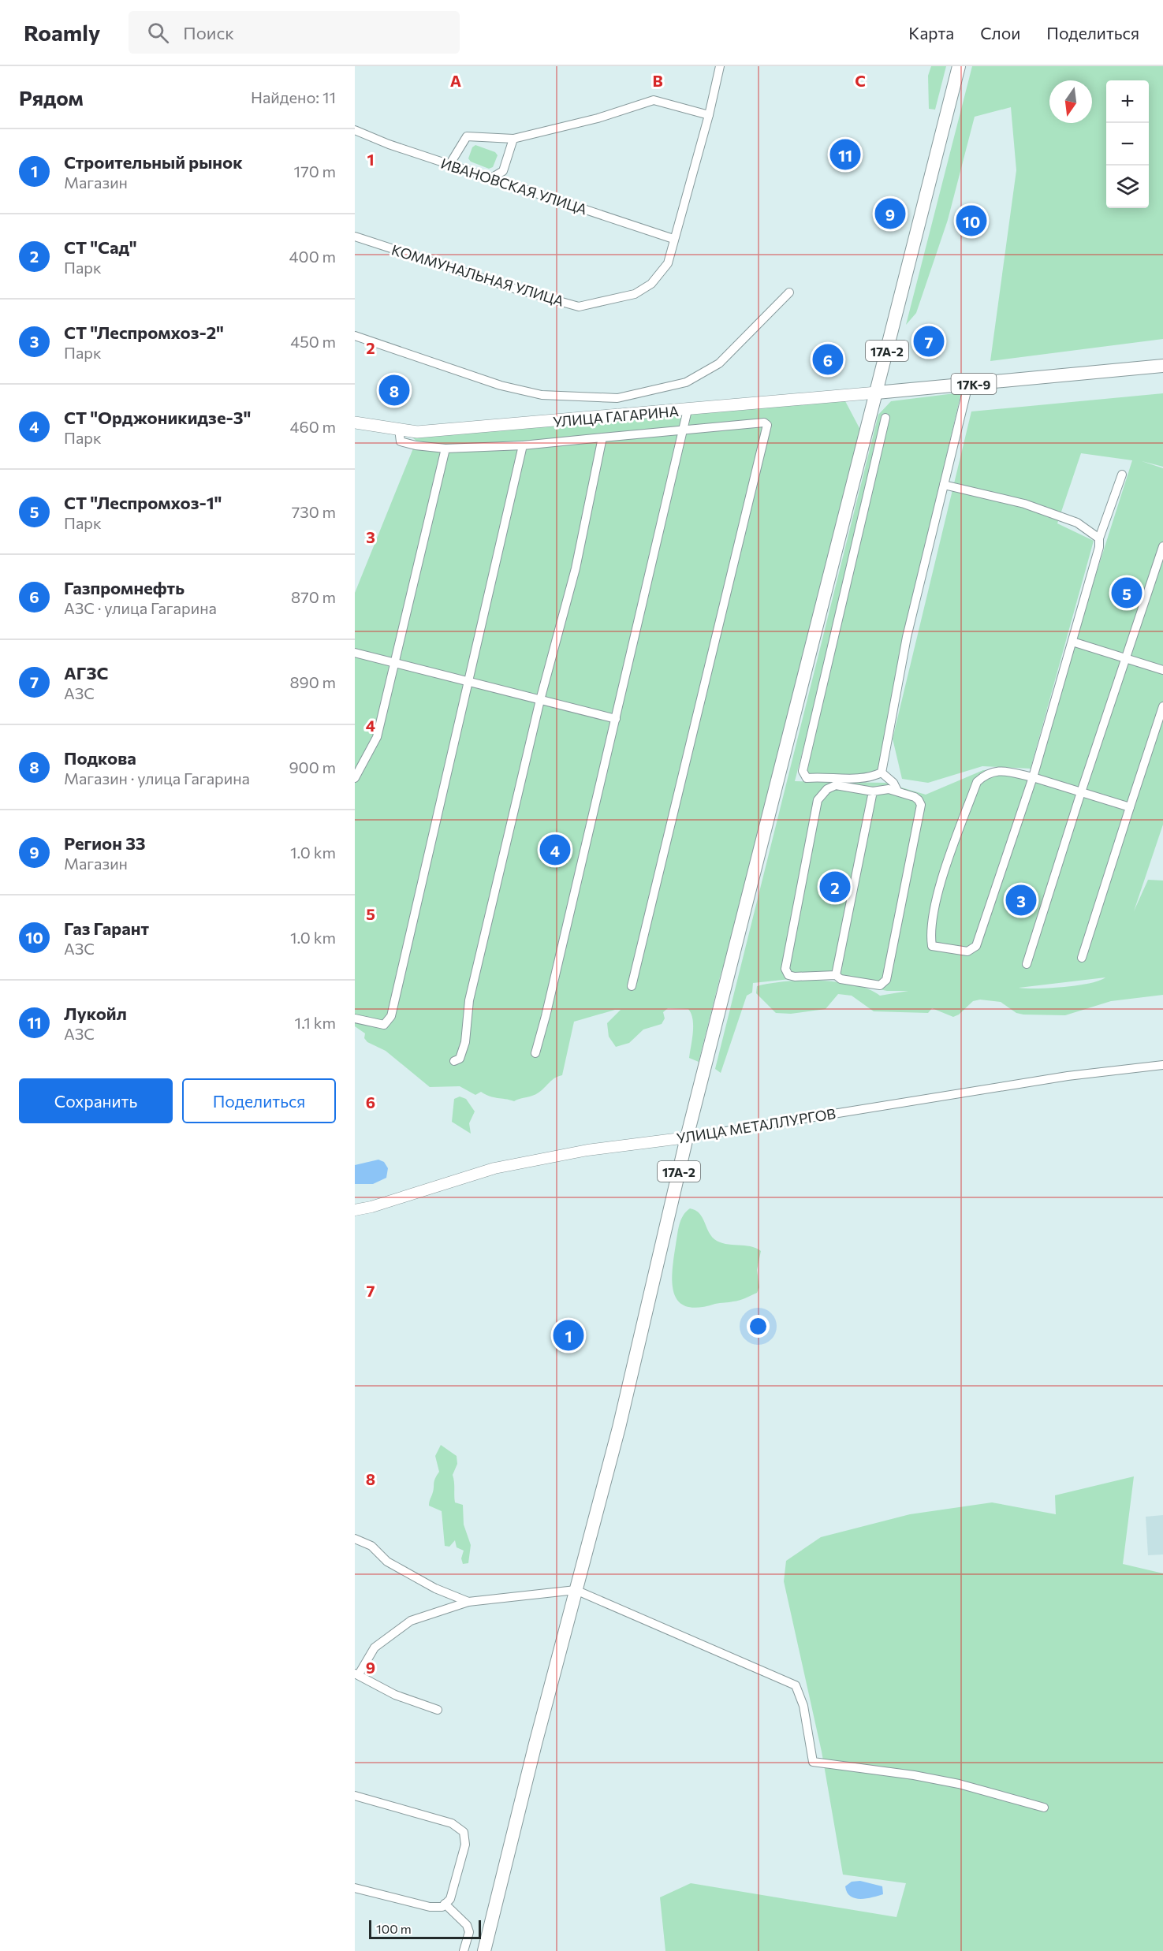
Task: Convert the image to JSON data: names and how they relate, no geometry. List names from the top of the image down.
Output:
{
  "streets": {
    "main road": ["17А-2", "17К-9", "УЛИЦА ГАГАРИНА"],
    "street": ["ИВАНОВСКАЯ УЛИЦА", "КОММУНАЛЬНАЯ УЛИЦА", "УЛИЦА МЕТАЛЛУРГОВ"]
  },
  "crossings": [
    ["ИВАНОВСКАЯ УЛИЦА", "КОММУНАЛЬНАЯ УЛИЦА"],
    ["17А-2", "17К-9"],
    ["17А-2", "УЛИЦА ГАГАРИНА"],
    ["17А-2", "УЛИЦА МЕТАЛЛУРГОВ"],
    ["17К-9", "УЛИЦА ГАГАРИНА"]
  ],
  "scale_bar": "100 m",
  "north": "bottom",
  "page": {
    "header": "Roamly",
    "search": "Поиск",
    "nav": ["Карта", "Слои", "Поделиться"],
    "heading": ["Рядом", "Найдено: 11"],
    "map_buttons": ["+", "−"],
    "list": [
      {
        "mark": "1",
        "name": "Строительный рынок",
        "note": "Магазин",
        "value": "170 m"
      },
      {
        "mark": "2",
        "name": "СТ \"Сад\"",
        "note": "Парк",
        "value": "400 m"
      },
      {
        "mark": "3",
        "name": "СТ \"Леспромхоз-2\"",
        "note": "Парк",
        "value": "450 m"
      },
      {
        "mark": "4",
        "name": "СТ \"Орджоникидзе-3\"",
        "note": "Парк",
        "value": "460 m"
      },
      {
        "mark": "5",
        "name": "СТ \"Леспромхоз-1\"",
        "note": "Парк",
        "value": "730 m"
      },
      {
        "mark": "6",
        "name": "Газпромнефть",
        "note": "АЗС · улица Гагарина",
        "value": "870 m"
      },
      {
        "mark": "7",
        "name": "АГЗС",
        "note": "АЗС",
        "value": "890 m"
      },
      {
        "mark": "8",
        "name": "Подкова",
        "note": "Магазин · улица Гагарина",
        "value": "900 m"
      },
      {
        "mark": "9",
        "name": "Регион 33",
        "note": "Магазин",
        "value": "1.0 km"
      },
      {
        "mark": "10",
        "name": "Газ Гарант",
        "note": "АЗС",
        "value": "1.0 km"
      },
      {
        "mark": "11",
        "name": "Лукойл",
        "note": "АЗС",
        "value": "1.1 km"
      }
    ],
    "pins": [
      "11",
      "9",
      "10",
      "7",
      "6",
      "8",
      "5",
      "4",
      "2",
      "3",
      "1"
    ],
    "buttons": ["Сохранить", "Поделиться"],
    "scale": "100 m"
  },
  "grid": {
    "columns": ["A", "B", "C"],
    "rows": [
      "1",
      "2",
      "3",
      "4",
      "5",
      "6",
      "7",
      "8",
      "9"
    ]
  }
}
